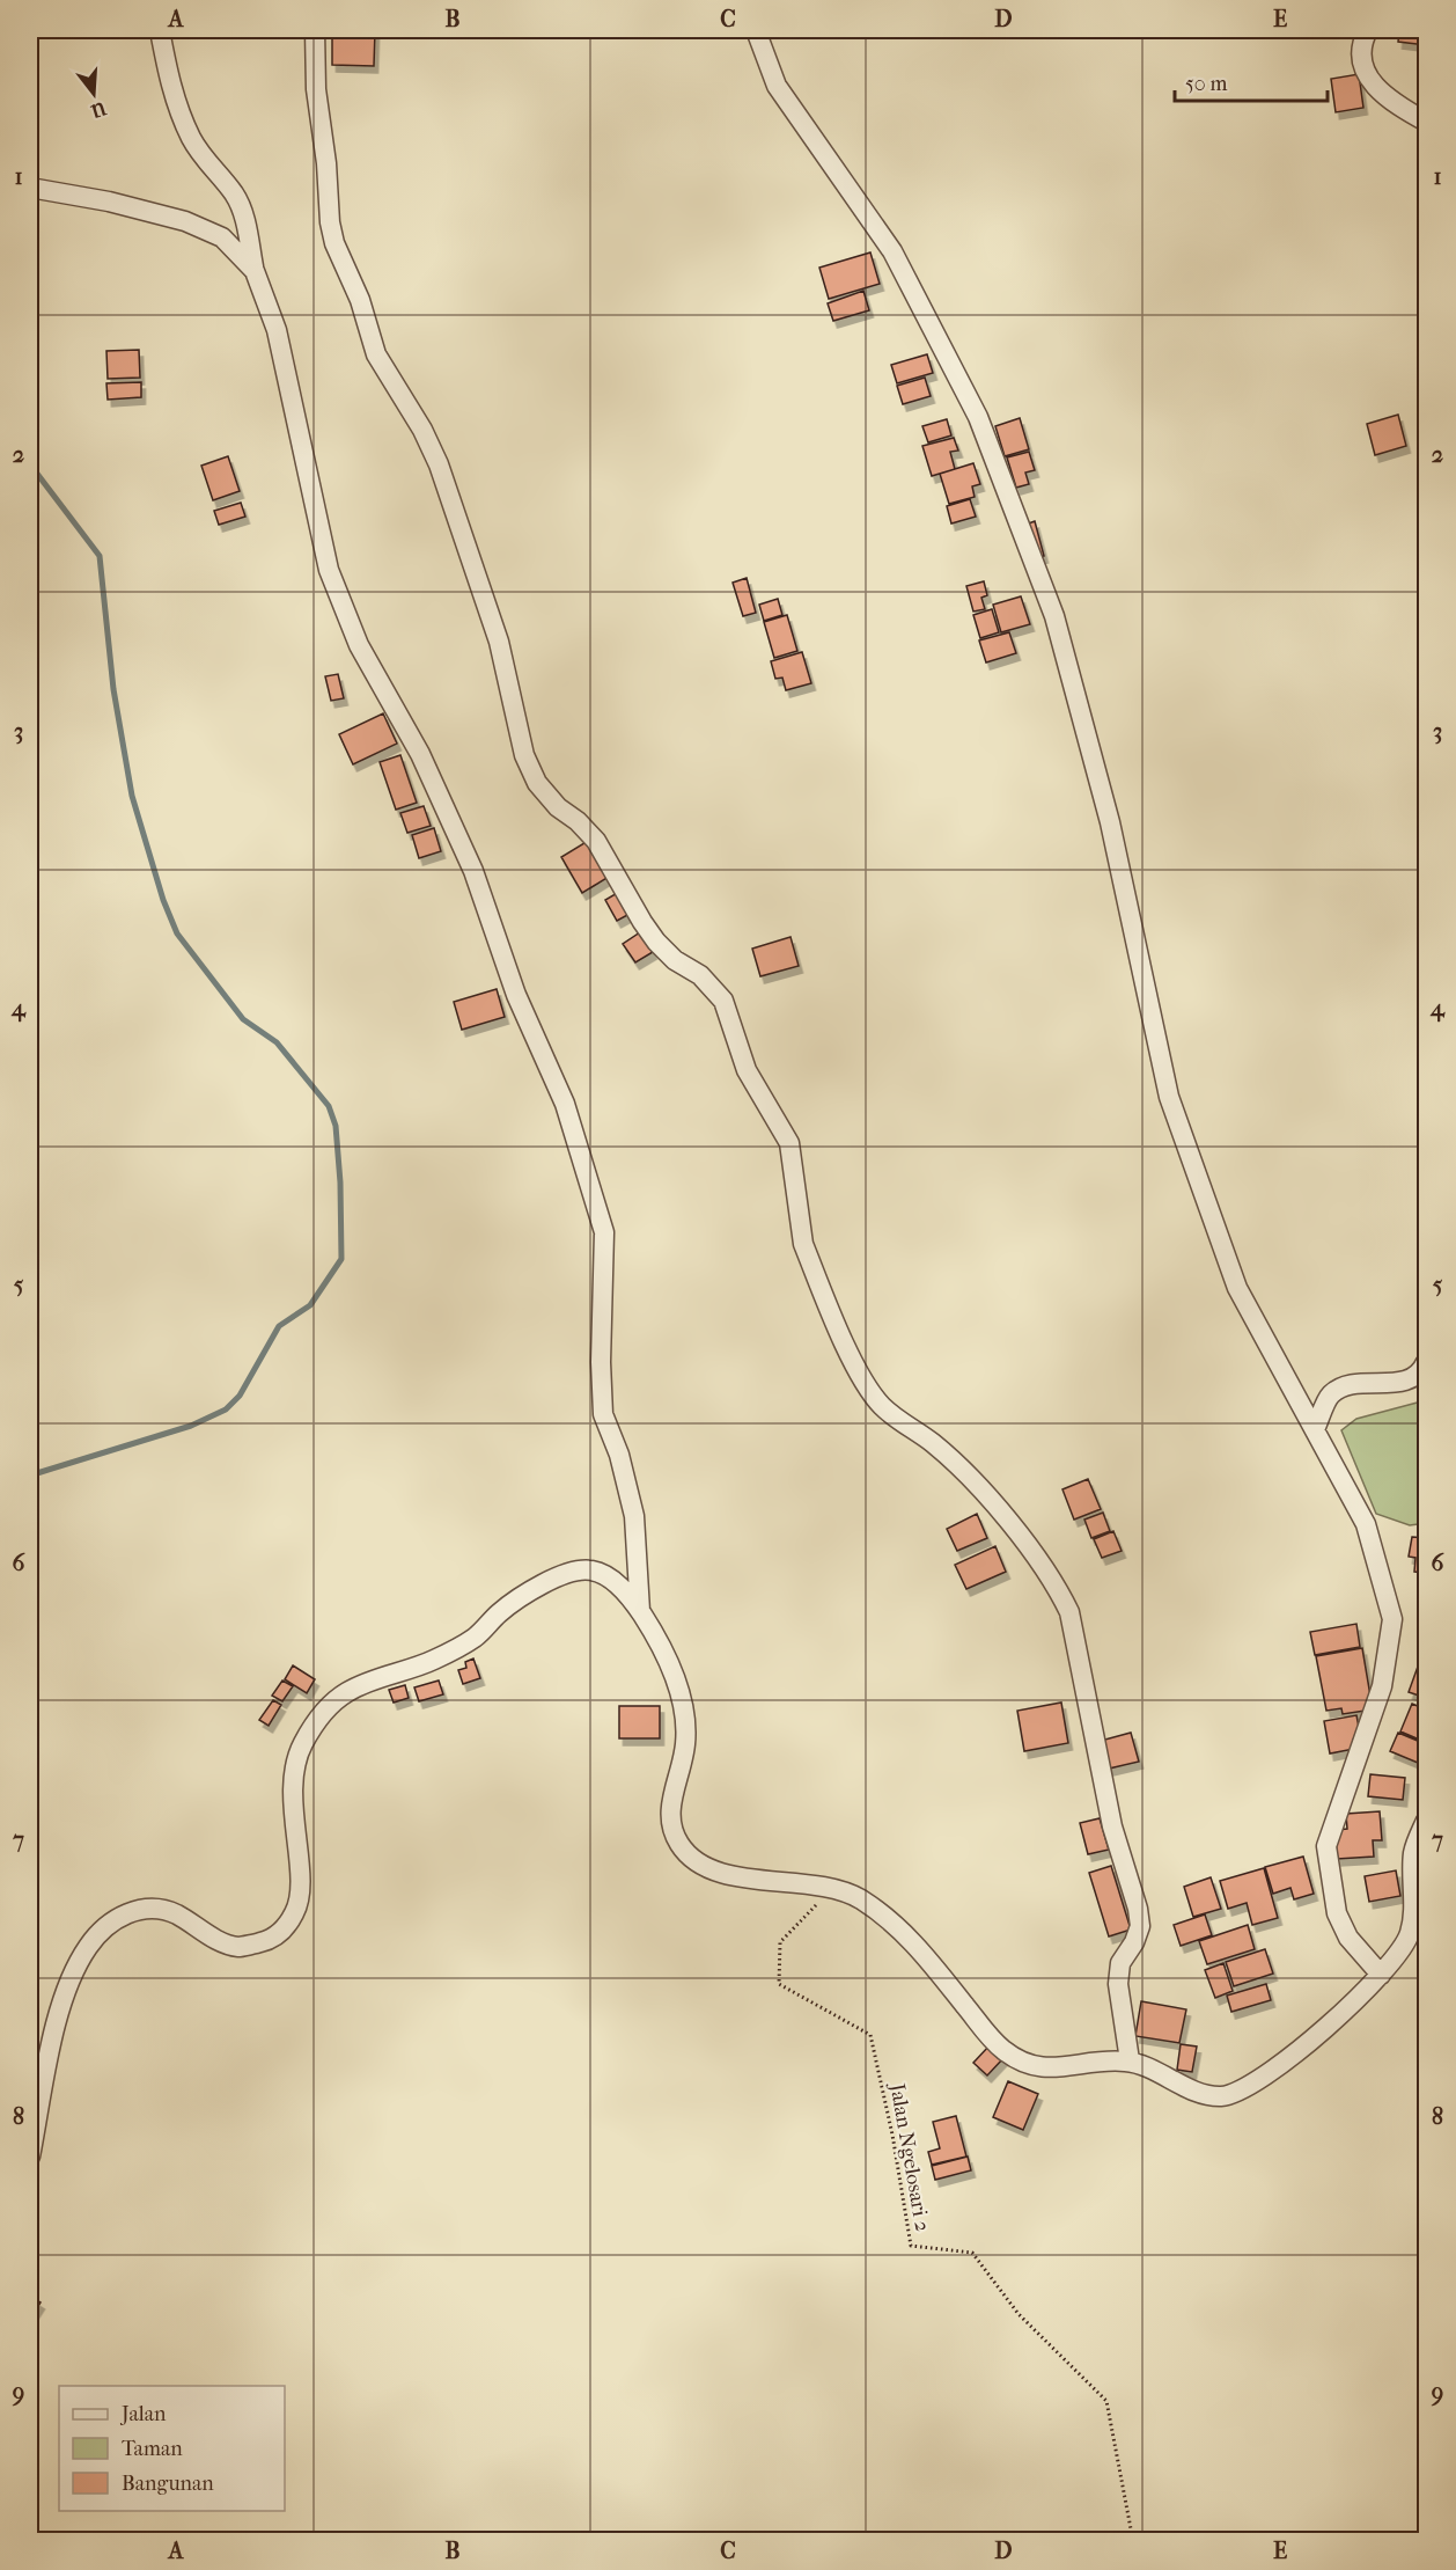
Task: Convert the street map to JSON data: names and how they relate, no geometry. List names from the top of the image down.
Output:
{
  "streets": {
    "path": ["Jalan Ngelosari 2"]
  },
  "legend": ["Jalan", "Taman", "Bangunan"],
  "scale_bar": "50 m",
  "north": "bottom",
  "grid": {
    "columns": [
      "A",
      "B",
      "C",
      "D",
      "E"
    ],
    "rows": [
      "1",
      "2",
      "3",
      "4",
      "5",
      "6",
      "7",
      "8",
      "9"
    ]
  }
}
